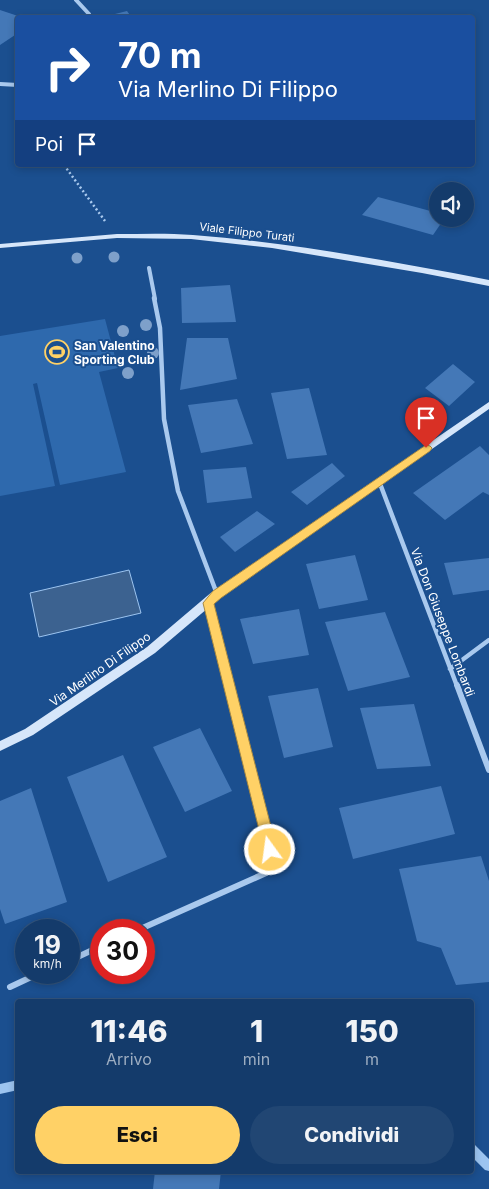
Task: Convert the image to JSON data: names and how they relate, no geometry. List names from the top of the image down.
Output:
{
  "streets": {
    "main road": ["Viale Filippo Turati", "Via Merlino Di Filippo"],
    "street": ["Via Don Giuseppe Lombardi"]
  },
  "crossings": [
    ["Via Don Giuseppe Lombardi", "Via Merlino Di Filippo"]
  ],
  "places": {
    "sports": ["San Valentino Sporting Club"]
  },
  "page": {
    "turn": ["70 m", "Via Merlino Di Filippo"],
    "then": "Poi",
    "speed": "19 km/h",
    "limit": "30",
    "eta": [
      "11:46",
      "Arrivo",
      "1",
      "min",
      "150",
      "m"
    ],
    "buttons": ["Esci", "Condividi"]
  }
}
